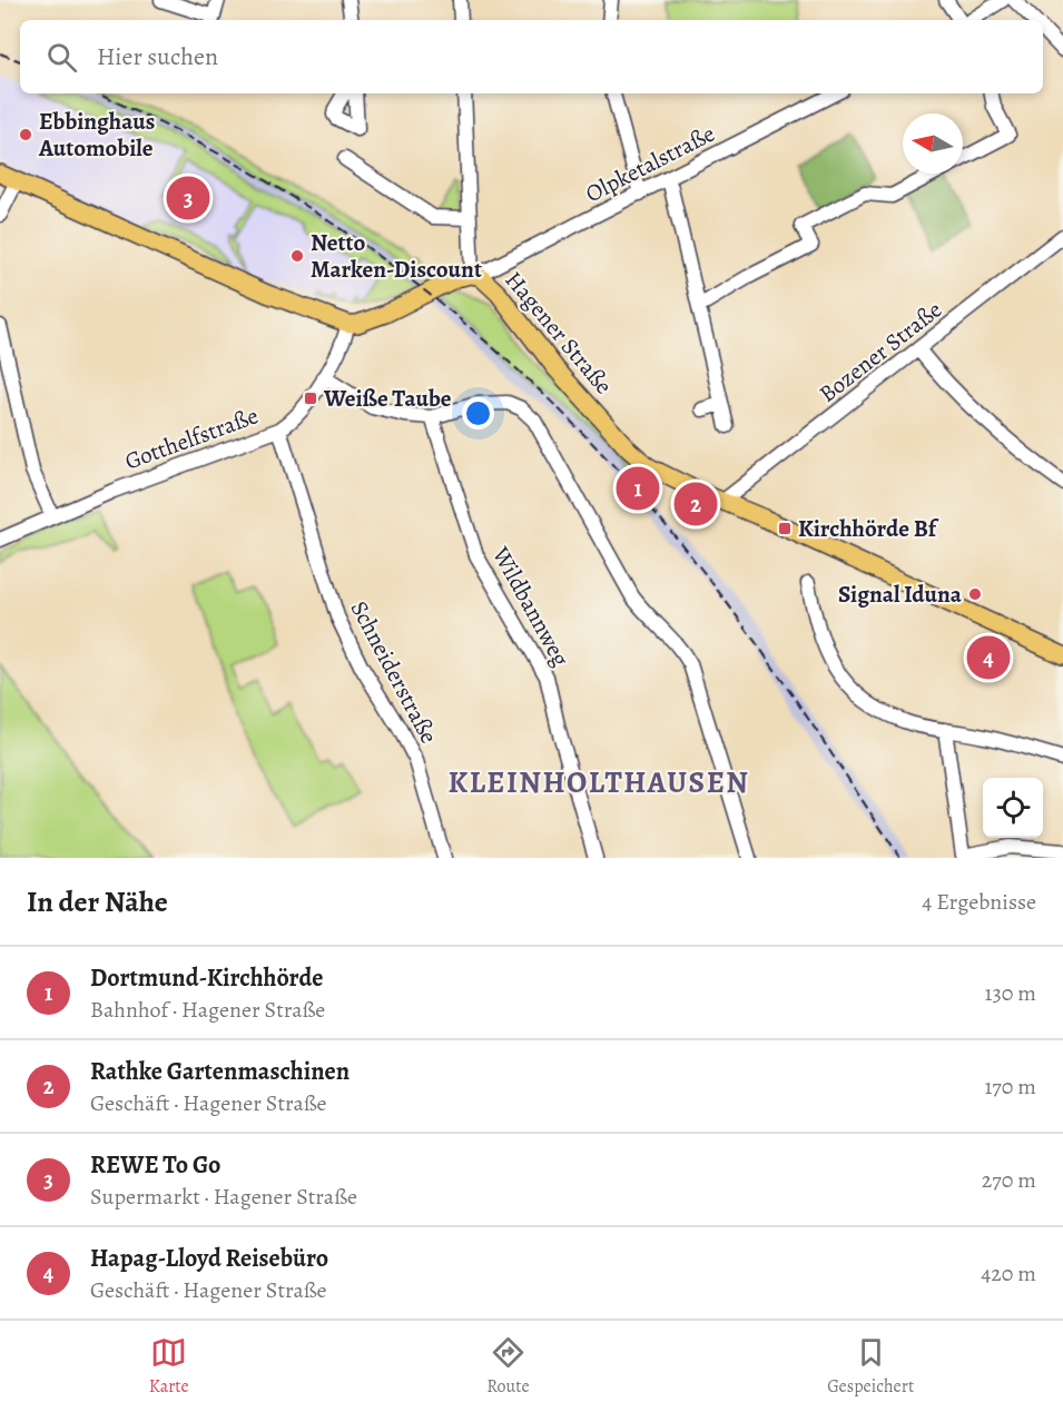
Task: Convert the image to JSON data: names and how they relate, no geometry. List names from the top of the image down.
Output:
{
  "streets": {
    "main road": ["Hagener Straße"],
    "street": [
      "Olpketalstraße",
      "Bozener Straße",
      "Gotthelfstraße",
      "Wildbannweg",
      "Schneiderstraße"
    ]
  },
  "crossings": [
    ["Olpketalstraße", "Hagener Straße"],
    ["Hagener Straße", "Bozener Straße"],
    ["Hagener Straße", "Gotthelfstraße"],
    ["Gotthelfstraße", "Schneiderstraße"]
  ],
  "districts": ["KLEINHOLTHAUSEN"],
  "places": {
    "other": ["Ebbinghaus Automobile", "Netto Marken-Discount", "Signal Iduna"],
    "transit": ["Weiße Taube", "Kirchhörde Bf"]
  },
  "north": "left",
  "page": {
    "search": "Hier suchen",
    "pins": [
      "3",
      "1",
      "2",
      "4"
    ],
    "heading": ["In der Nähe", "4 Ergebnisse"],
    "list": [
      {
        "mark": "1",
        "name": "Dortmund-Kirchhörde",
        "note": "Bahnhof · Hagener Straße",
        "value": "130 m"
      },
      {
        "mark": "2",
        "name": "Rathke Gartenmaschinen",
        "note": "Geschäft · Hagener Straße",
        "value": "170 m"
      },
      {
        "mark": "3",
        "name": "REWE To Go",
        "note": "Supermarkt · Hagener Straße",
        "value": "270 m"
      },
      {
        "mark": "4",
        "name": "Hapag-Lloyd Reisebüro",
        "note": "Geschäft · Hagener Straße",
        "value": "420 m"
      }
    ],
    "nav": ["Karte", "Route", "Gespeichert"]
  }
}
